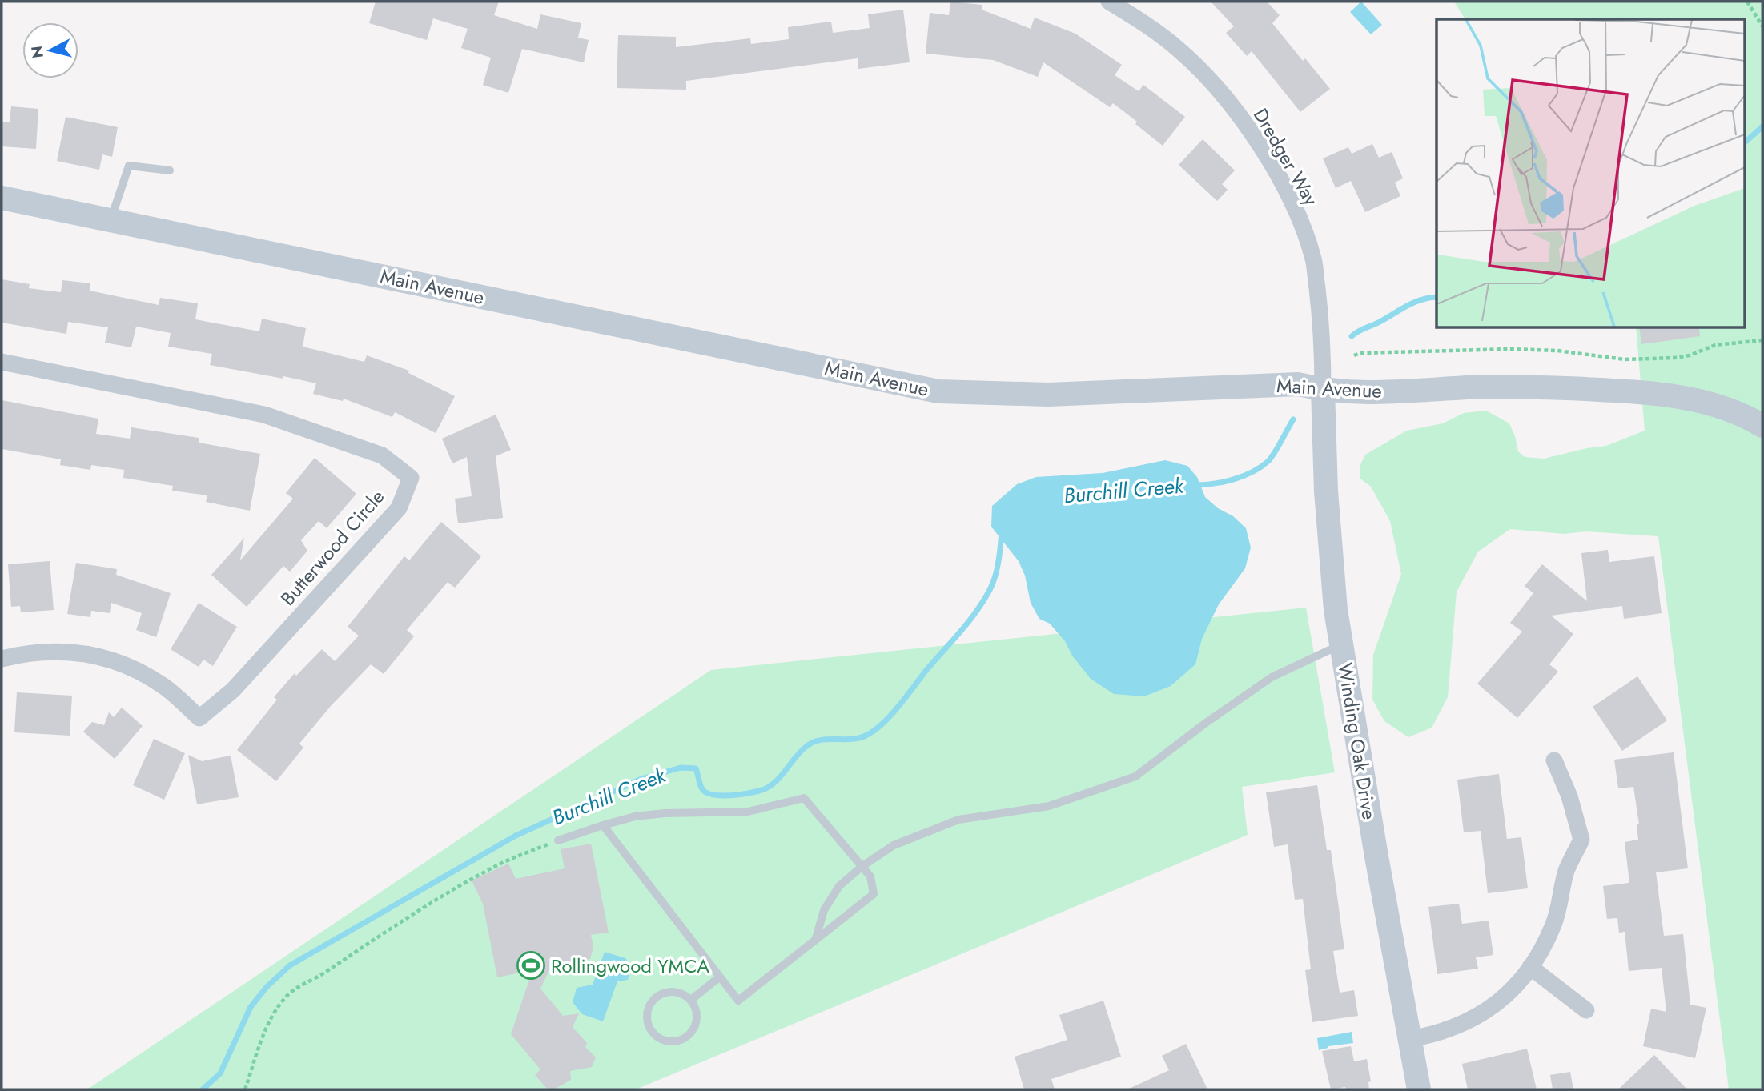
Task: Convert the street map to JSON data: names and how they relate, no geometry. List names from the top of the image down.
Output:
{
  "streets": {
    "street": [
      "Dredger Way",
      "Main Avenue",
      "Butterwood Circle",
      "Winding Oak Drive"
    ]
  },
  "crossings": [
    ["Dredger Way", "Main Avenue"],
    ["Dredger Way", "Winding Oak Drive"],
    ["Main Avenue", "Winding Oak Drive"]
  ],
  "water": ["Burchill Creek"],
  "places": {
    "sports": ["Rollingwood YMCA"]
  },
  "north": "left"
}
